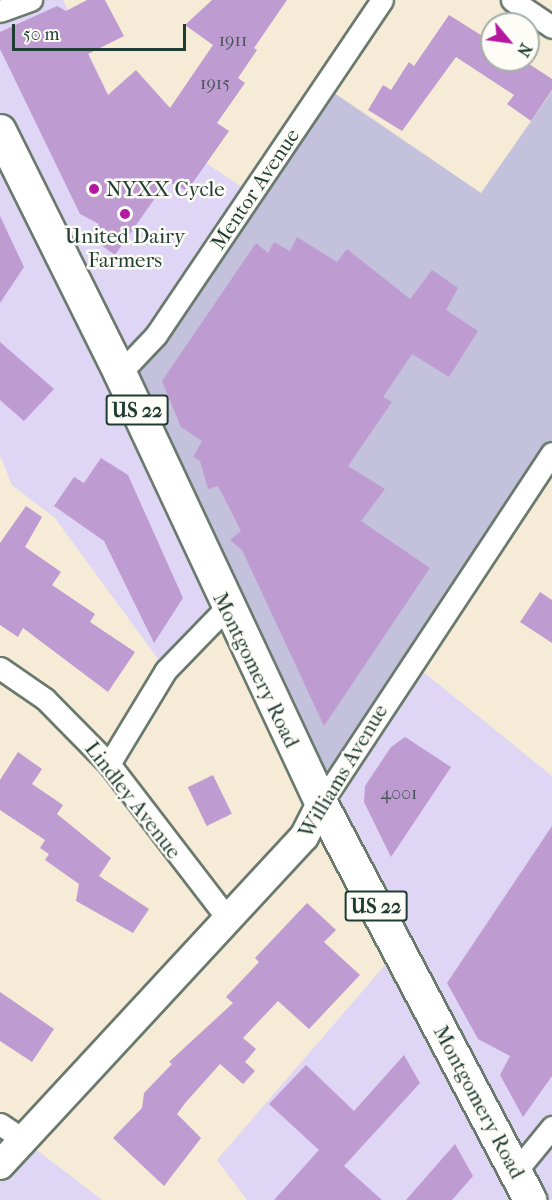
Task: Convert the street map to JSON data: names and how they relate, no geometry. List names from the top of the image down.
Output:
{
  "streets": {
    "main road": ["US 22", "Montgomery Road"],
    "street": ["Mentor Avenue", "Williams Avenue", "Lindley Avenue"]
  },
  "crossings": [
    ["Mentor Avenue", "Montgomery Road"],
    ["Montgomery Road", "Williams Avenue"],
    ["Williams Avenue", "Lindley Avenue"]
  ],
  "places": ["NYXX Cycle", "United Dairy Farmers"],
  "house_numbers": ["1911", "1915", "4001"],
  "scale_bar": "50 m",
  "north": "bottom right"
}
